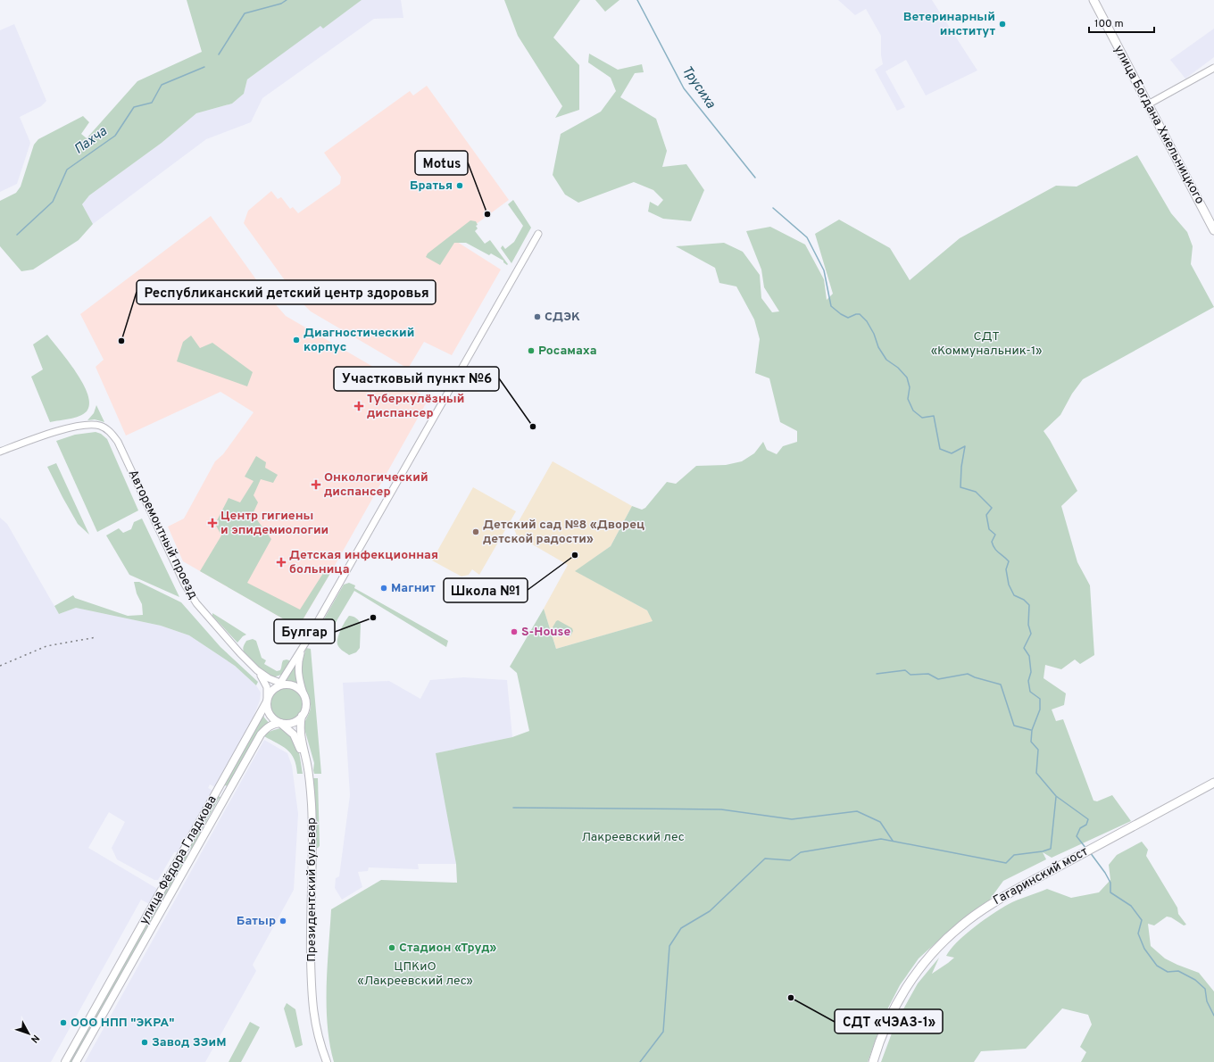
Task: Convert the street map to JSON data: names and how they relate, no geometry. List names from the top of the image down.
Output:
{
  "streets": {
    "main road": [
      "улица Богдана Хмельницкого",
      "улица Фёдора Гладкова",
      "Гагаринский мост",
      "Президентский бульвар"
    ],
    "street": ["Авторемонтный проезд"]
  },
  "crossings": [
    ["Авторемонтный проезд", "улица Фёдора Гладкова"],
    ["Авторемонтный проезд", "Президентский бульвар"],
    ["улица Фёдора Гладкова", "Президентский бульвар"]
  ],
  "water": ["Трусиха", "Пахча"],
  "parks": ["СДТ «Коммунальник-1»", "Лакреевский лес", "ЦПКиО «Лакреевский лес»"],
  "places": {
    "other": [
      "Ветеринарный институт",
      "Братья",
      "Motus",
      "СДЭК",
      "Диагностический корпус",
      "Республиканский детский центр здоровья",
      "Росамаха",
      "Участковый пункт №6",
      "Детский сад №8 «Дворец детской радости»",
      "Школа №1",
      "Магнит",
      "Булгар",
      "S-House",
      "Батыр",
      "Стадион «Труд»",
      "СДТ «ЧЭАЗ-1»",
      "ООО НПП \"ЭКРА\"",
      "Завод ЗЭиМ"
    ],
    "health": [
      "Туберкулёзный диспансер",
      "Онкологический диспансер",
      "Центр гигиены и эпидемиологии",
      "Детская инфекционная больница"
    ]
  },
  "scale_bar": "100 m",
  "north": "bottom right"
}
